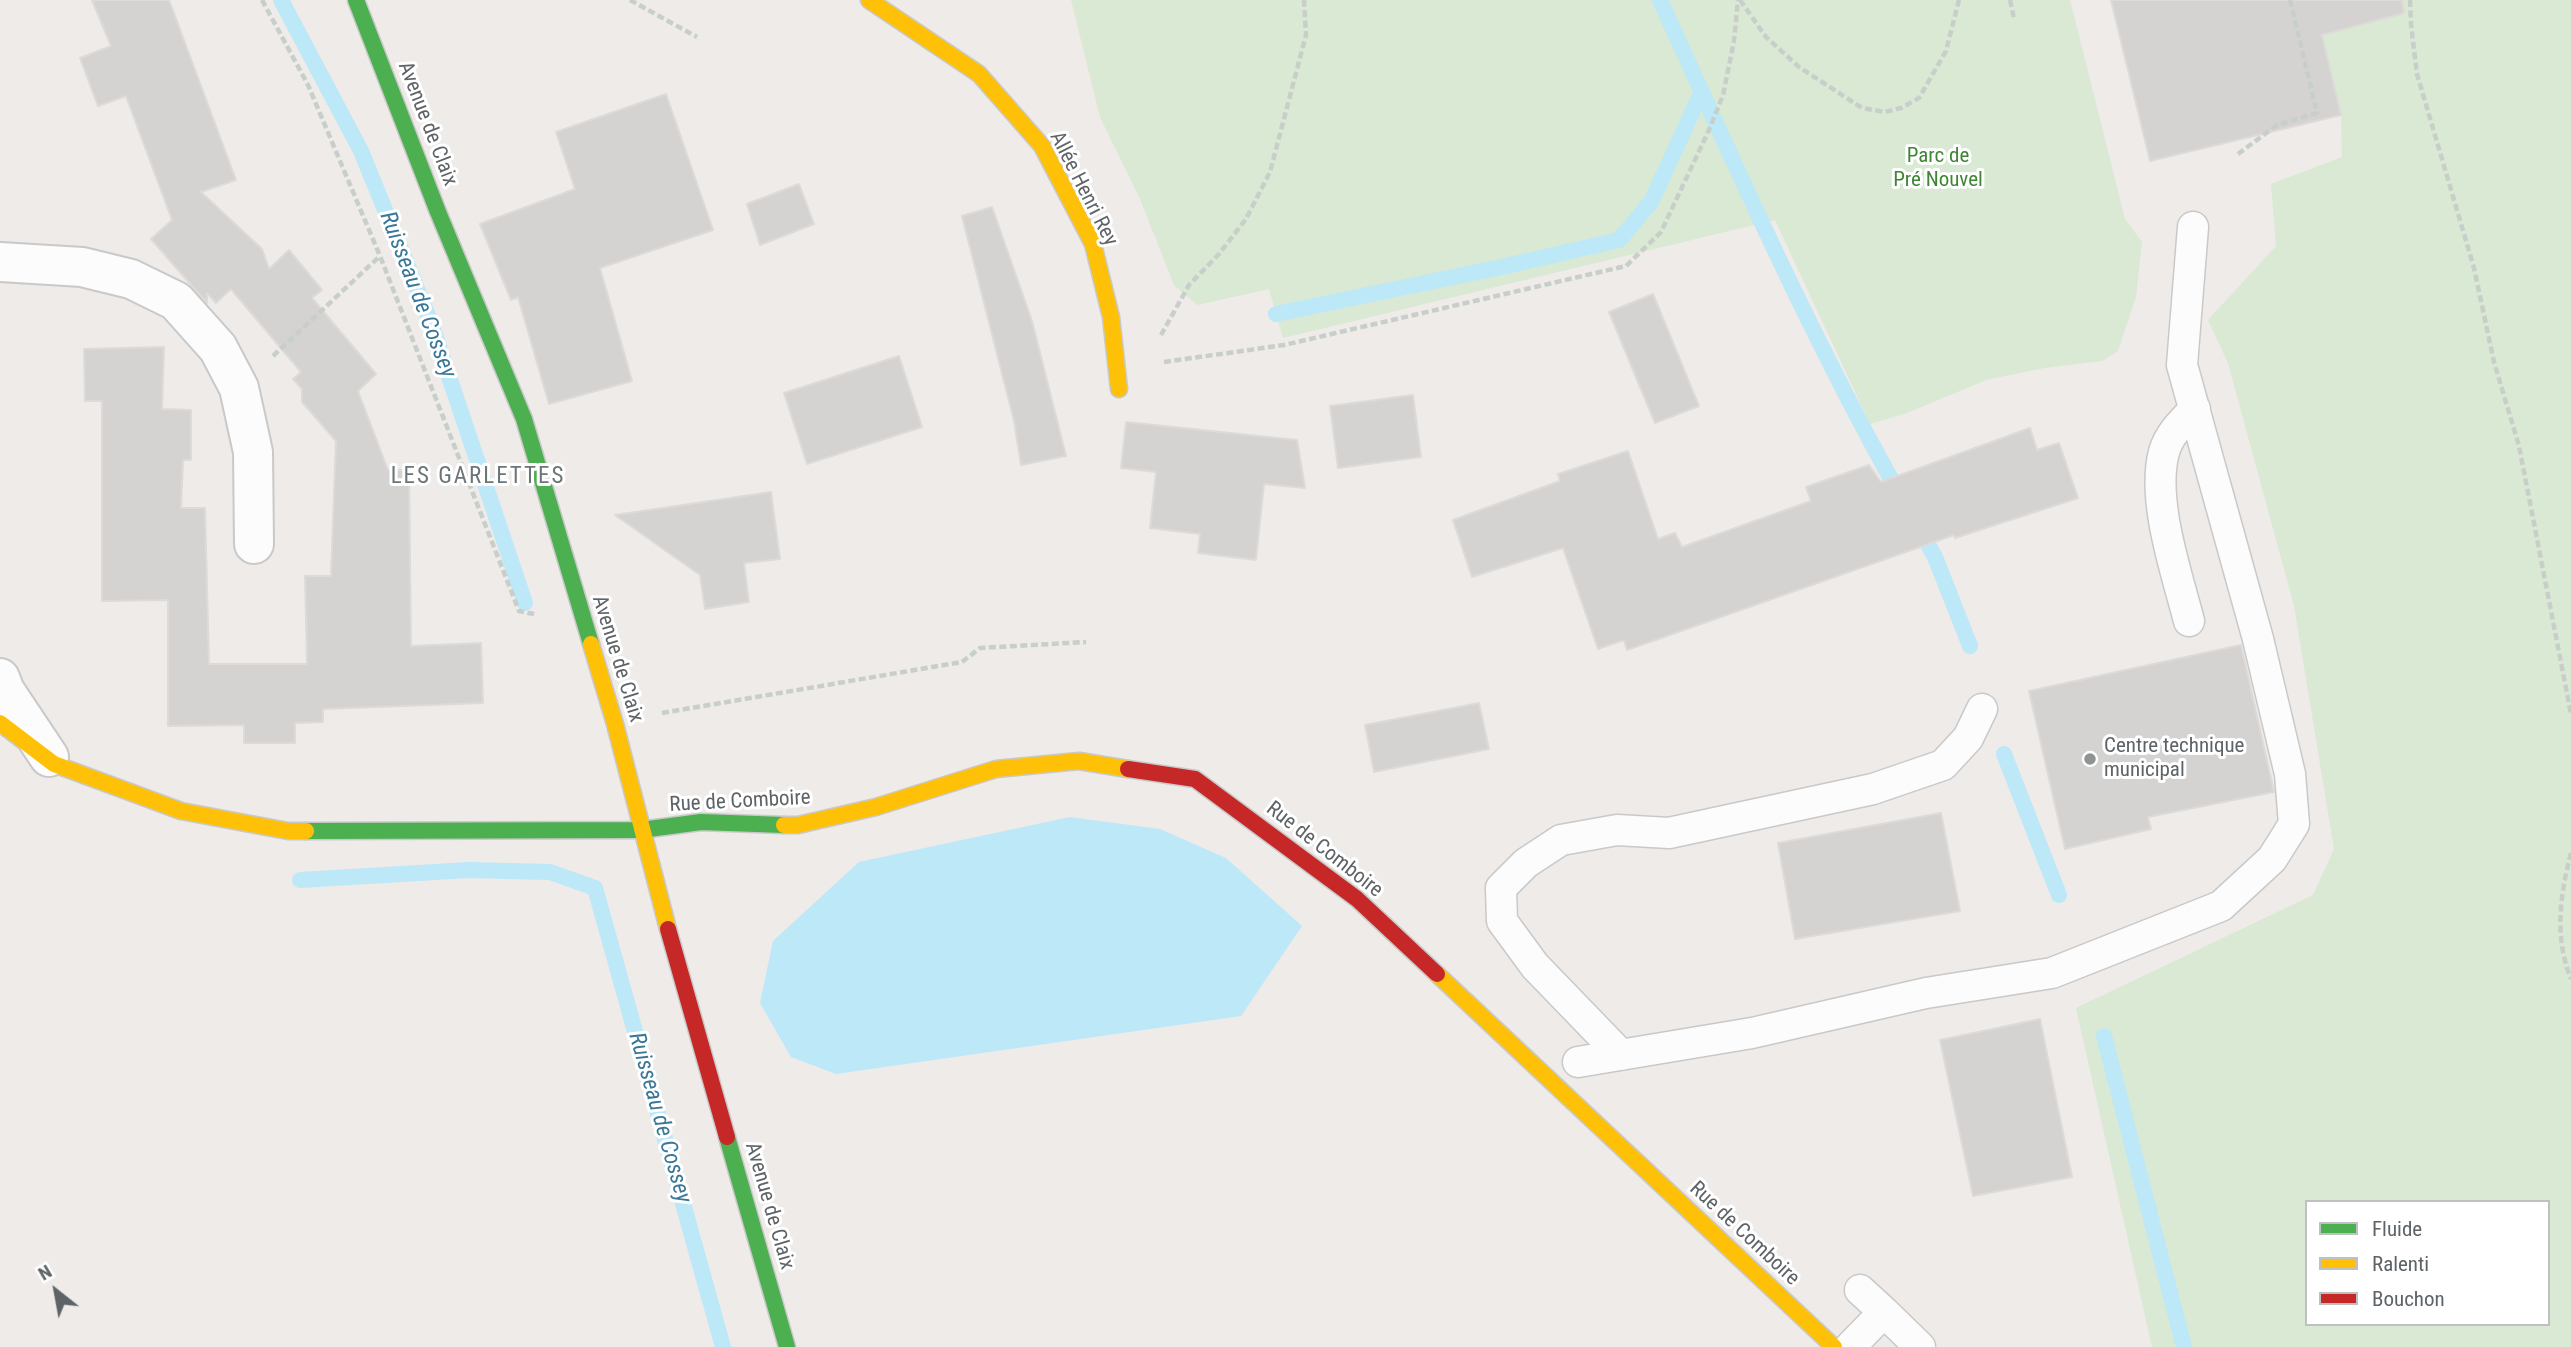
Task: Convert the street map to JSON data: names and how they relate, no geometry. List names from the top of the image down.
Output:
{
  "streets": {
    "street": ["Avenue de Claix", "Allée Henri Rey", "Rue de Comboire"]
  },
  "crossings": [
    ["Avenue de Claix", "Rue de Comboire"]
  ],
  "districts": ["LES GARLETTES"],
  "water": ["Ruisseau de Cossey"],
  "parks": ["Parc de Pré Nouvel"],
  "places": ["Centre technique municipal"],
  "legend": ["Fluide", "Ralenti", "Bouchon"],
  "north": "top left"
}
